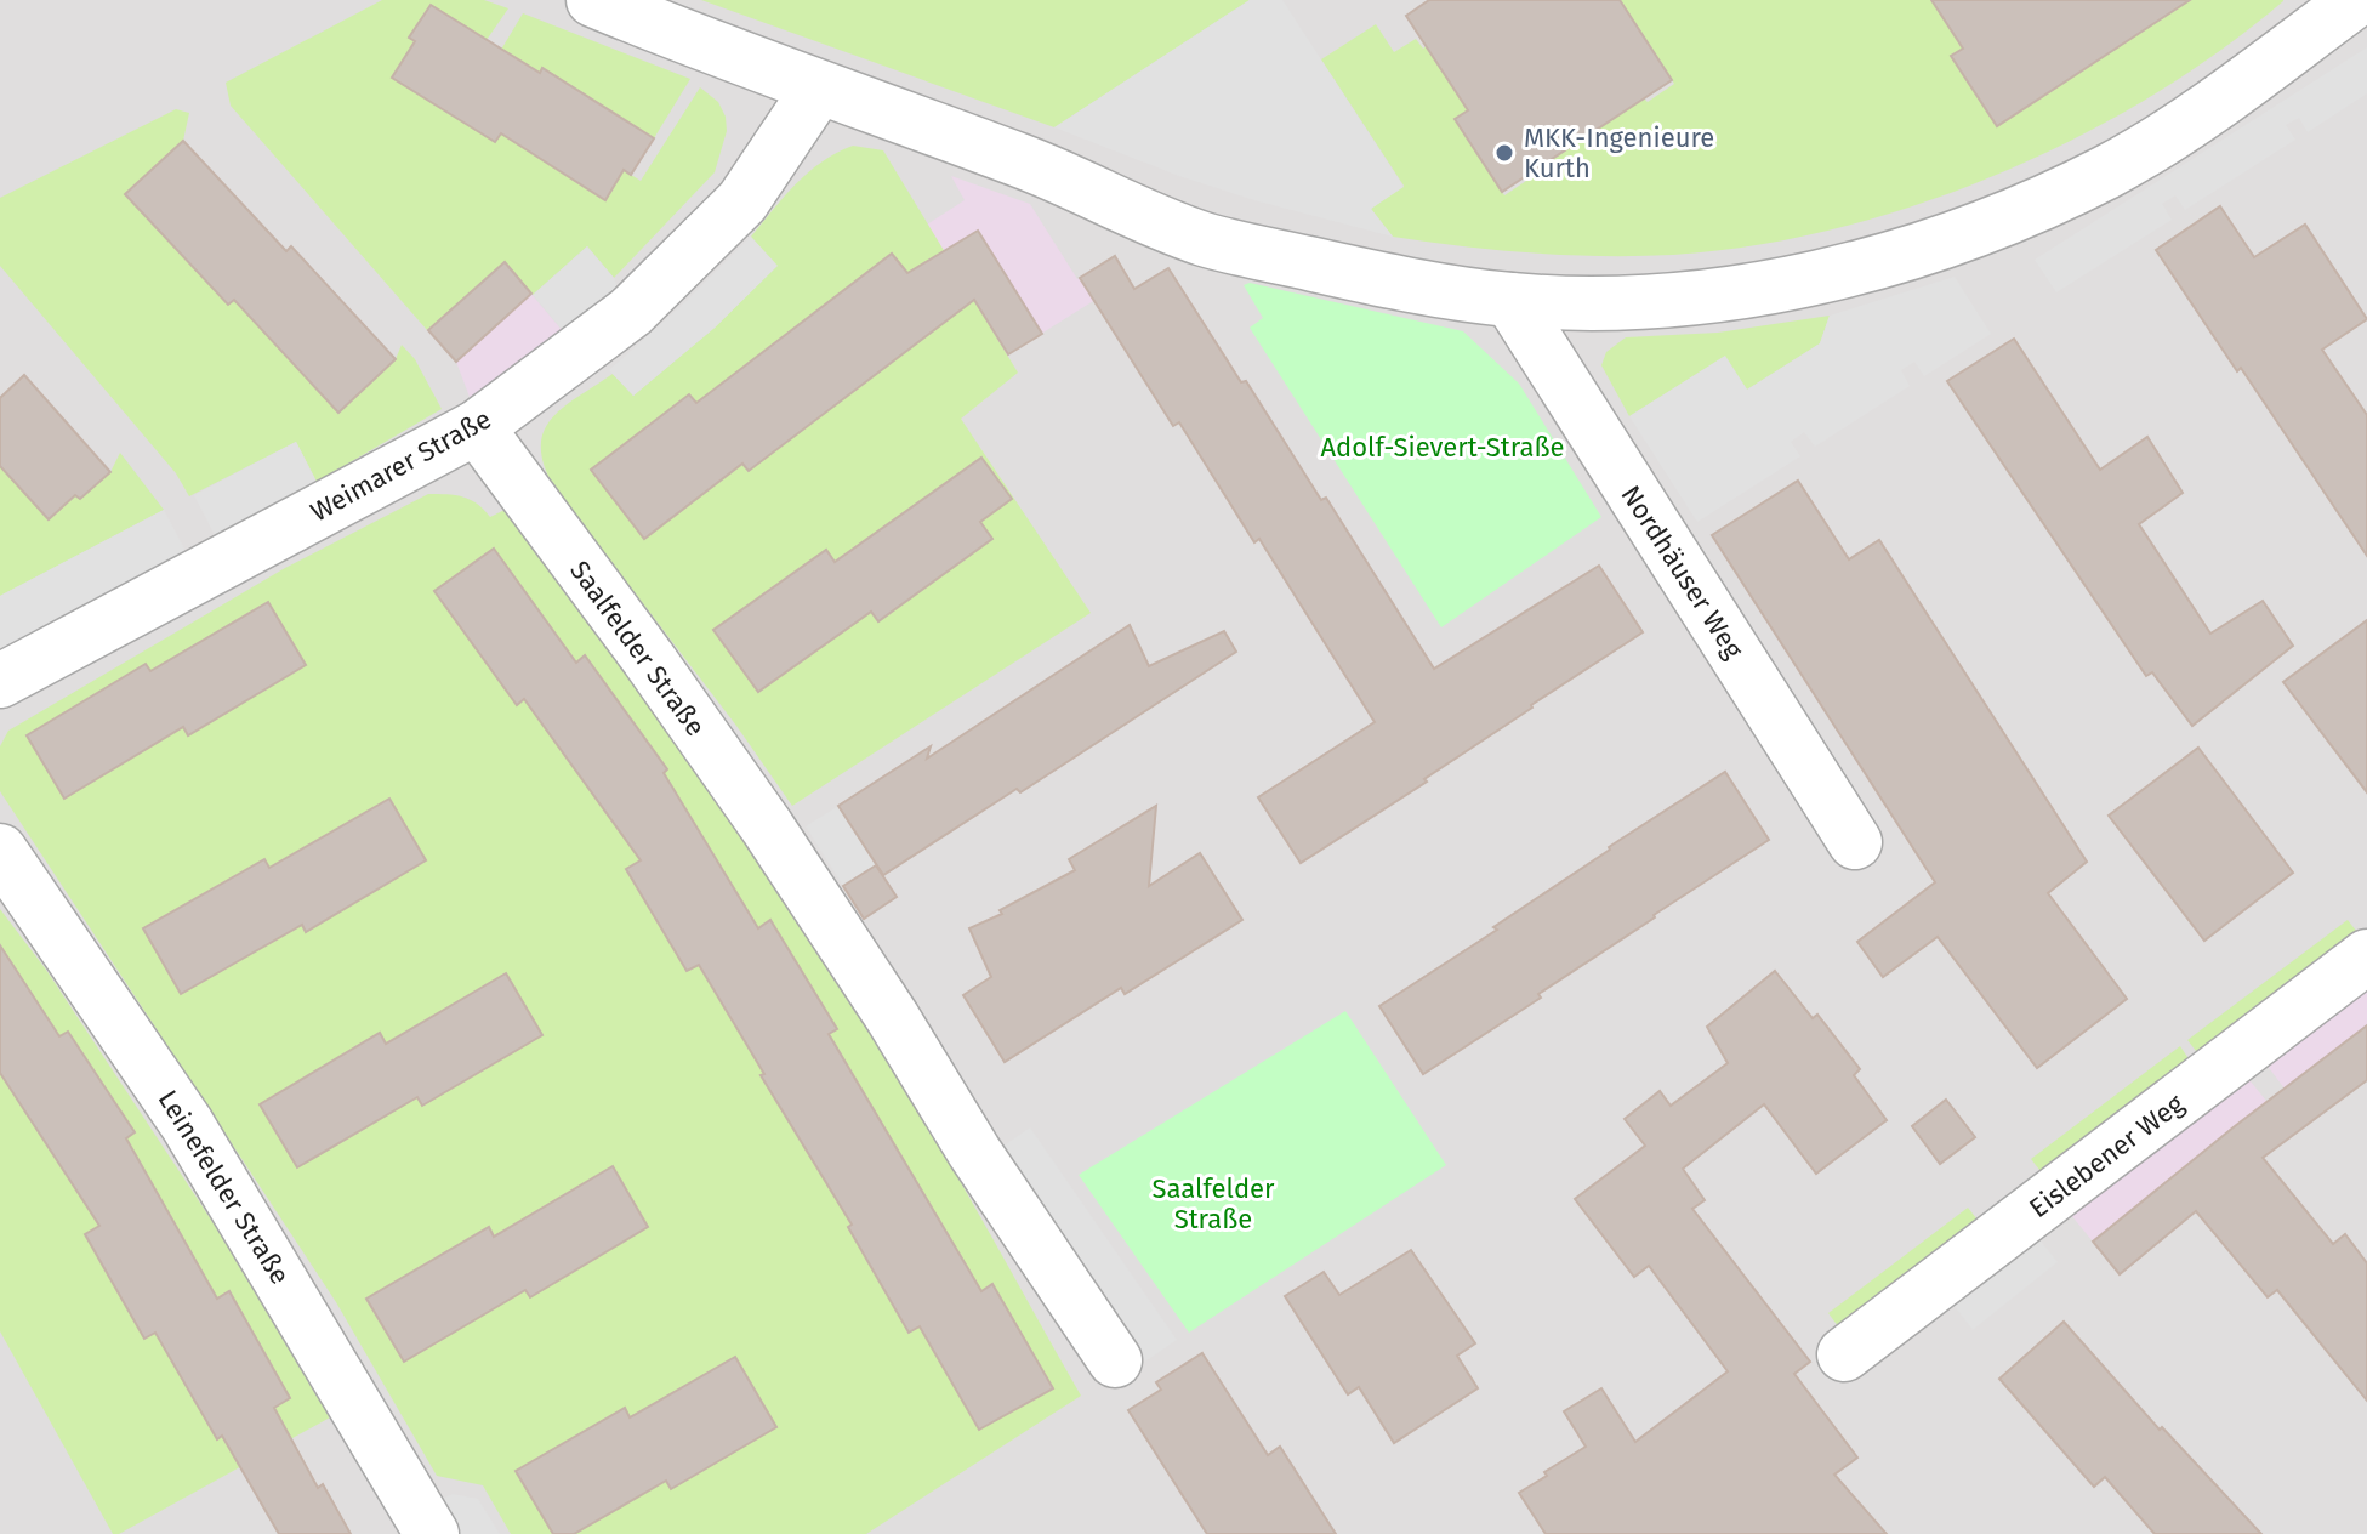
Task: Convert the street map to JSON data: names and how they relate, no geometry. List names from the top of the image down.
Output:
{
  "streets": {
    "street": [
      "Weimarer Straße",
      "Nordhäuser Weg",
      "Saalfelder Straße",
      "Eislebener Weg",
      "Leinefelder Straße"
    ]
  },
  "crossings": [
    ["Weimarer Straße", "Saalfelder Straße"]
  ],
  "parks": ["Adolf-Sievert-Straße", "Saalfelder Straße"],
  "places": ["MKK-Ingenieure Kurth"]
}
